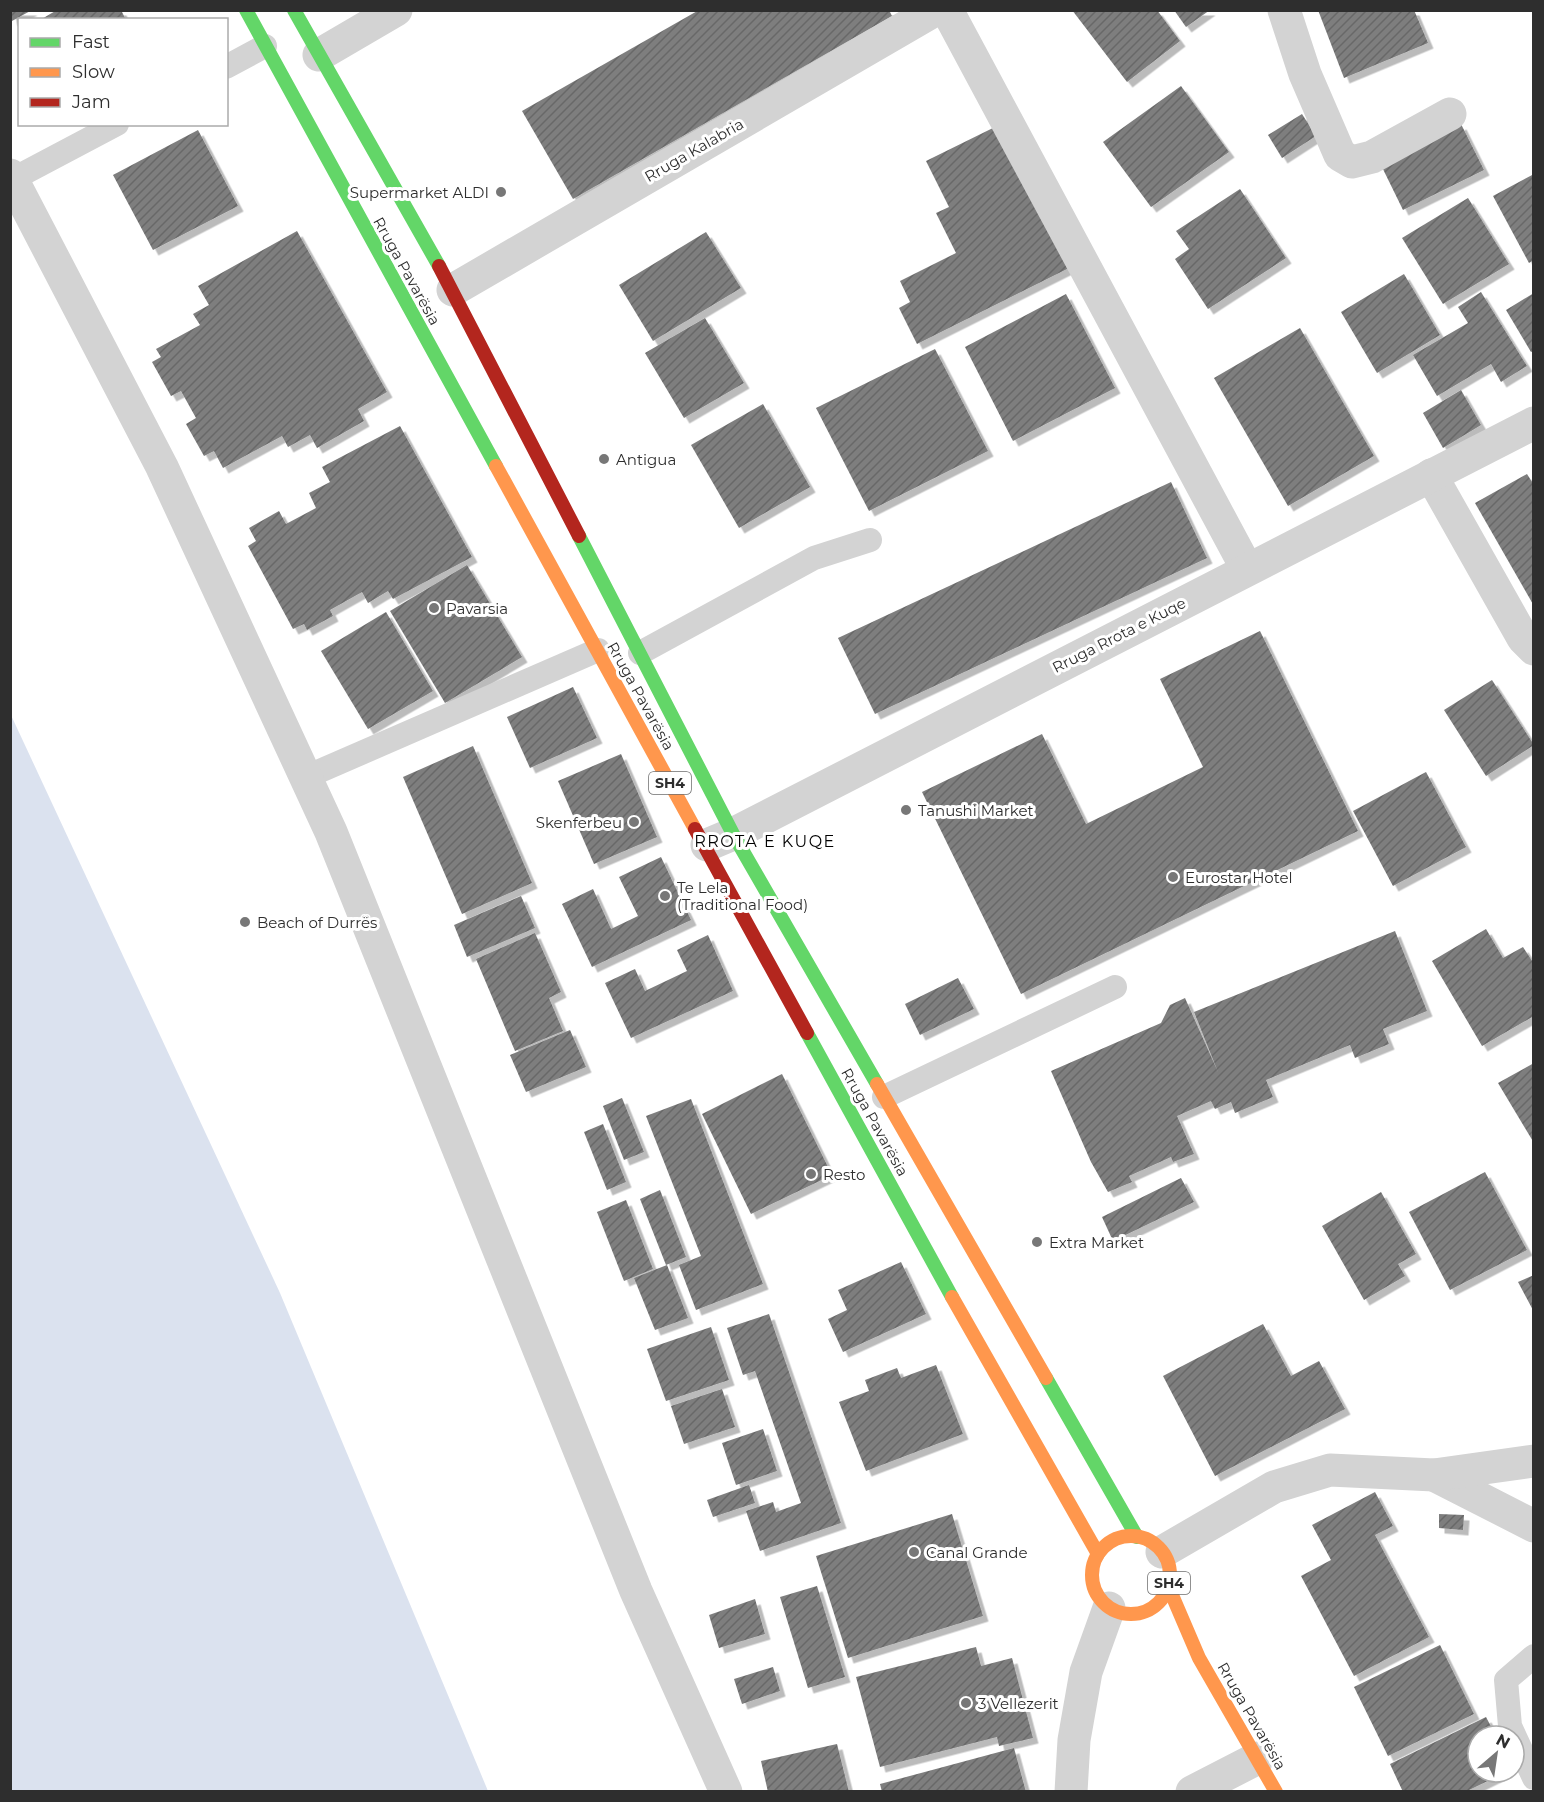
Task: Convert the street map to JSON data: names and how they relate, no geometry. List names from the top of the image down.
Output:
{
  "streets": {
    "main road": ["Rruga Pavarësia", "SH4"],
    "street": ["Rruga Kalabria", "Rruga Rrota e Kuqe"]
  },
  "crossings": [
    ["Rruga Kalabria", "Rruga Pavarësia"],
    ["Rruga Pavarësia", "Rruga Rrota e Kuqe"],
    ["Rruga Pavarësia", "SH4"]
  ],
  "districts": ["RROTA E KUQE"],
  "places": [
    "Supermarket ALDI",
    "Antigua",
    "Pavarsia",
    "Tanushi Market",
    "Skenferbeu",
    "Eurostar Hotel",
    "Te Lela (Traditional Food)",
    "Beach of Durrës",
    "Resto",
    "Extra Market",
    "Canal Grande",
    "3 Vellezerit"
  ],
  "legend": ["Fast", "Slow", "Jam"],
  "north": "top right"
}
